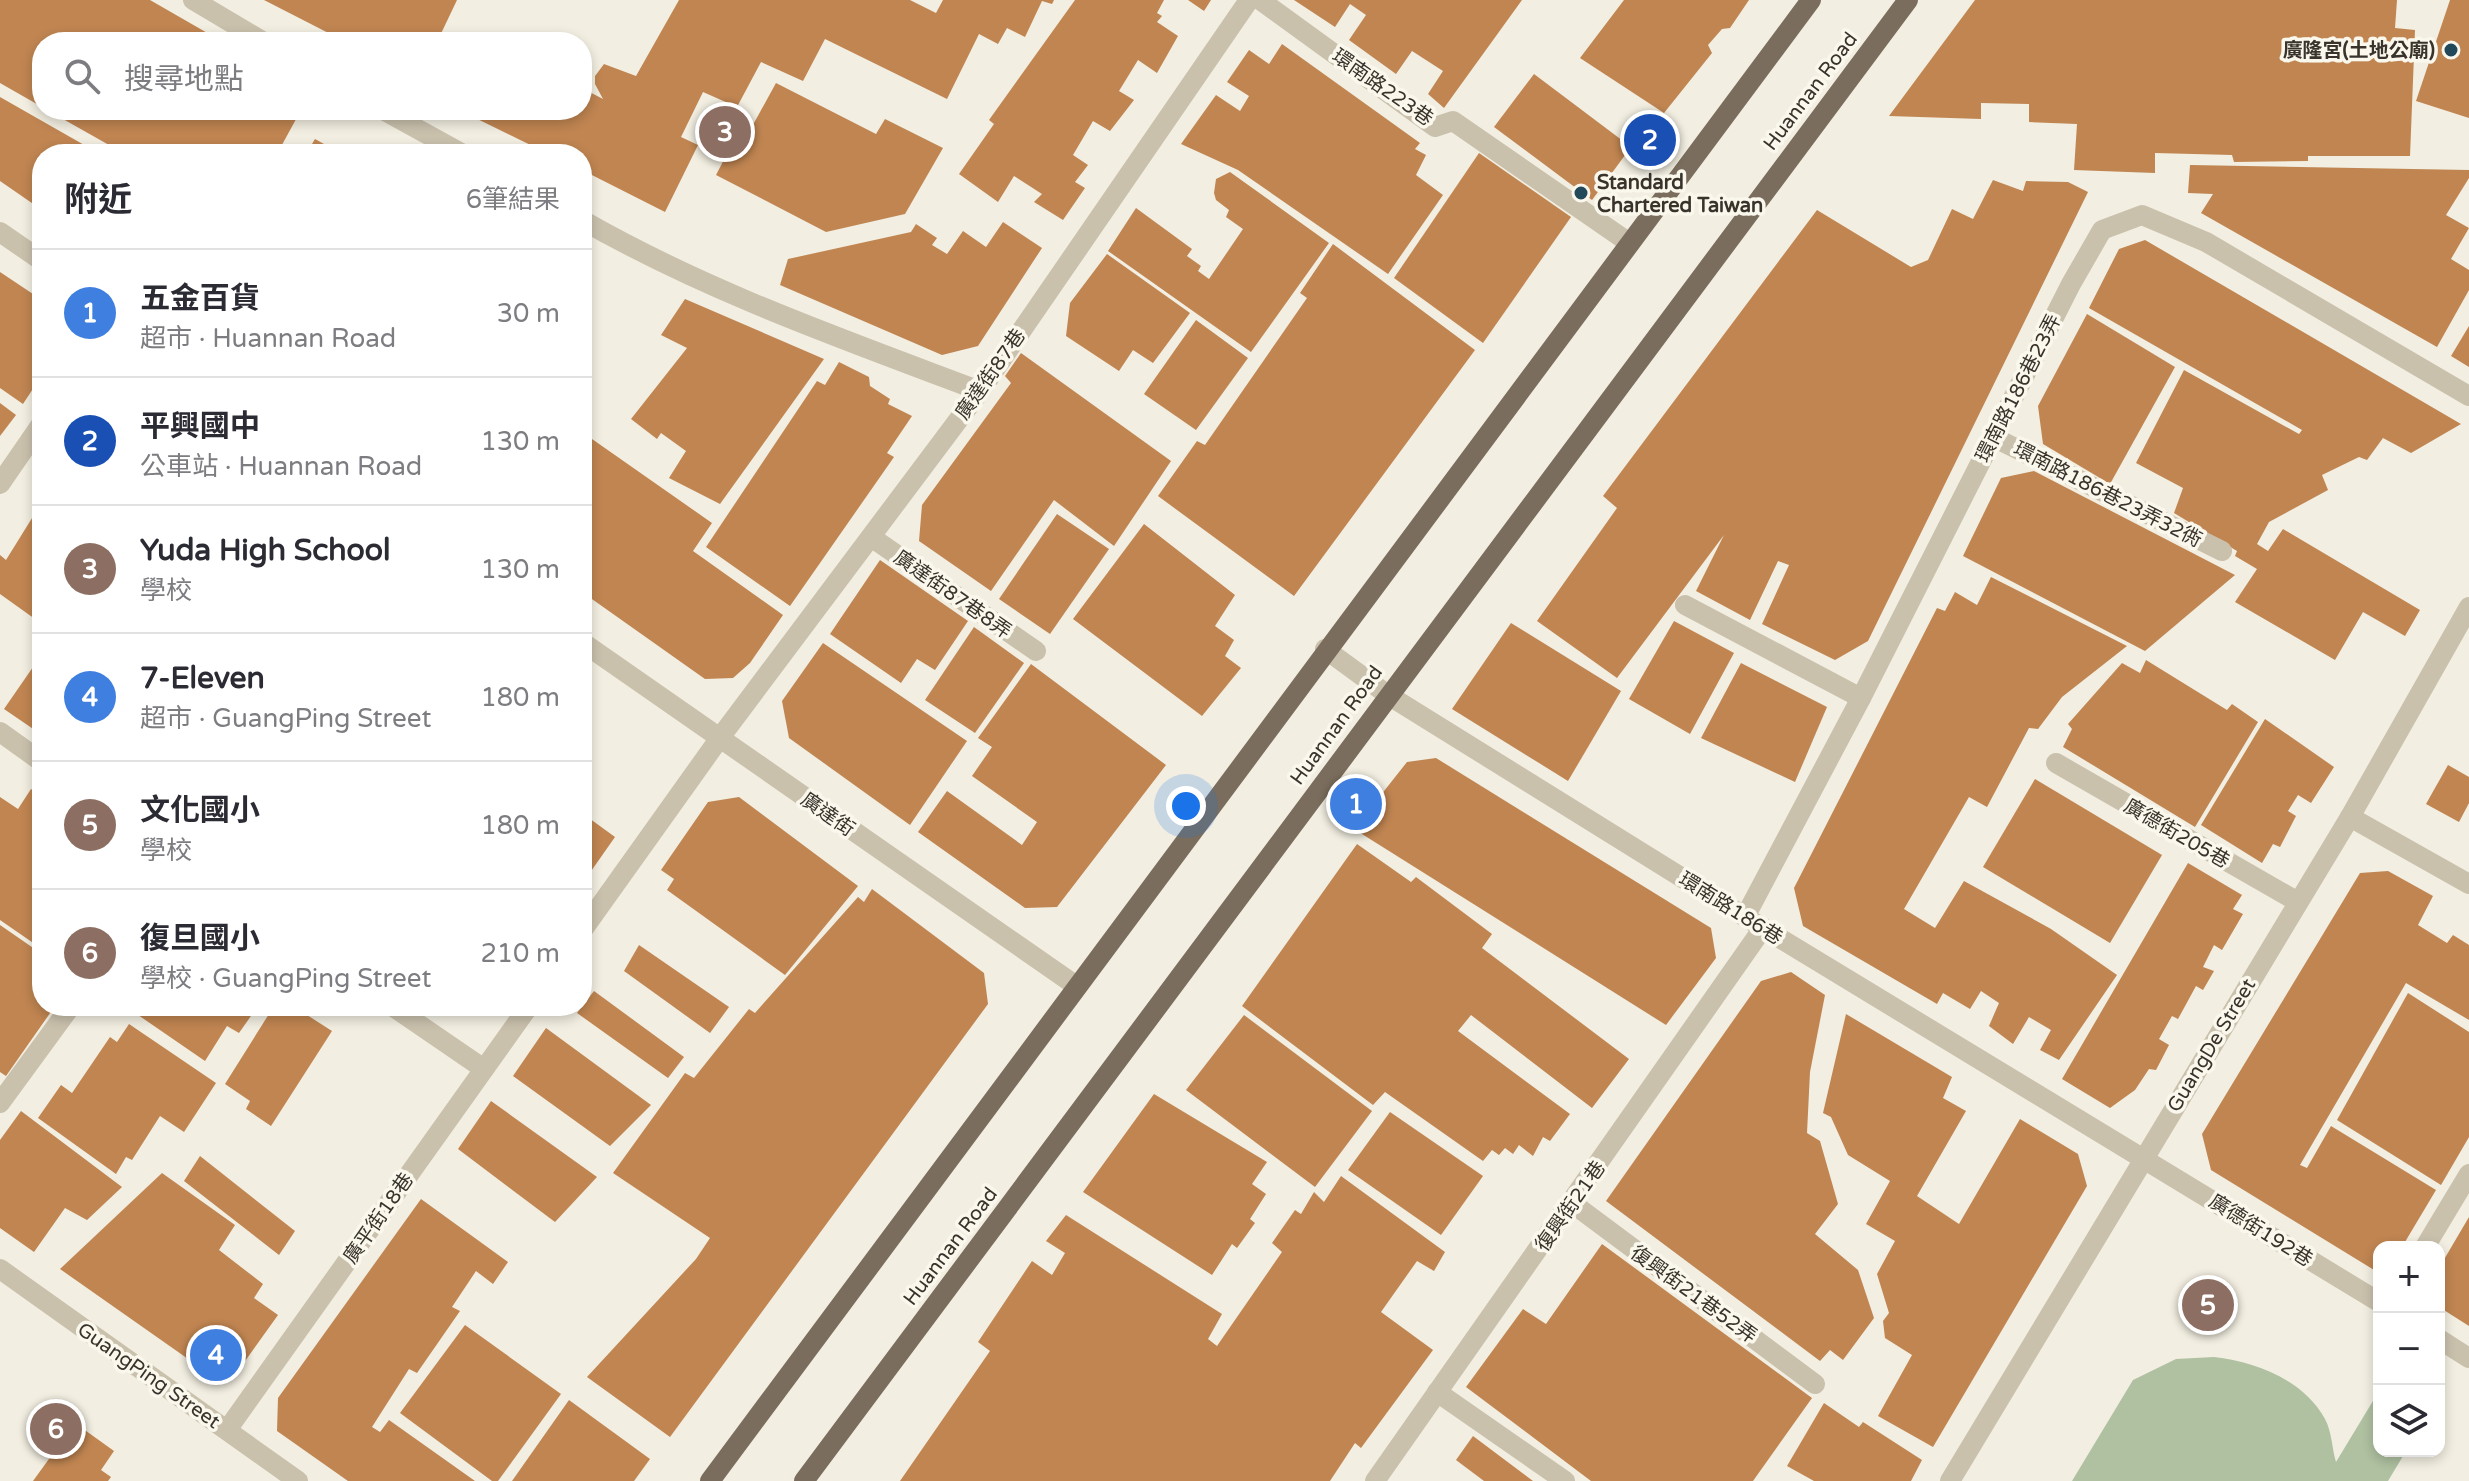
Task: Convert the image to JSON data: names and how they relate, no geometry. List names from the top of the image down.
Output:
{
  "streets": {
    "main road": ["Huannan Road"],
    "street": [
      "環南路223巷",
      "廣達街87巷",
      "環南路186巷23弄",
      "環南路186巷23弄32衖",
      "廣達街87巷8弄",
      "廣達街",
      "廣德街205巷",
      "環南路186巷",
      "GuangDe Street",
      "復興街21巷",
      "廣平街18巷",
      "廣德街192巷",
      "復興街21巷52弄",
      "GuangPing Street"
    ]
  },
  "crossings": [
    ["Huannan Road", "環南路186巷"],
    ["廣達街87巷", "廣達街87巷8弄"],
    ["廣達街87巷", "廣達街"],
    ["環南路186巷23弄", "環南路186巷23弄32衖"],
    ["環南路186巷23弄", "環南路186巷"],
    ["環南路186巷23弄", "復興街21巷"],
    ["廣德街205巷", "GuangDe Street"],
    ["環南路186巷", "GuangDe Street"],
    ["環南路186巷", "復興街21巷"],
    ["環南路186巷", "廣德街192巷"],
    ["GuangDe Street", "廣德街192巷"],
    ["復興街21巷", "復興街21巷52弄"],
    ["廣平街18巷", "GuangPing Street"]
  ],
  "places": ["廣隆宮(土地公廟)", "Standard Chartered Taiwan"],
  "page": {
    "search": "搜尋地點",
    "pins": [
      "3",
      "2",
      "1",
      "5",
      "4",
      "6"
    ],
    "heading": ["附近", "6筆結果"],
    "list": [
      {
        "mark": "1",
        "name": "五金百貨",
        "note": "超市 · Huannan Road",
        "value": "30 m"
      },
      {
        "mark": "2",
        "name": "平興國中",
        "note": "公車站 · Huannan Road",
        "value": "130 m"
      },
      {
        "mark": "3",
        "name": "Yuda High School",
        "note": "學校",
        "value": "130 m"
      },
      {
        "mark": "4",
        "name": "7-Eleven",
        "note": "超市 · GuangPing Street",
        "value": "180 m"
      },
      {
        "mark": "5",
        "name": "文化國小",
        "note": "學校",
        "value": "180 m"
      },
      {
        "mark": "6",
        "name": "復旦國小",
        "note": "學校 · GuangPing Street",
        "value": "210 m"
      }
    ],
    "map_buttons": ["+", "−"]
  }
}
